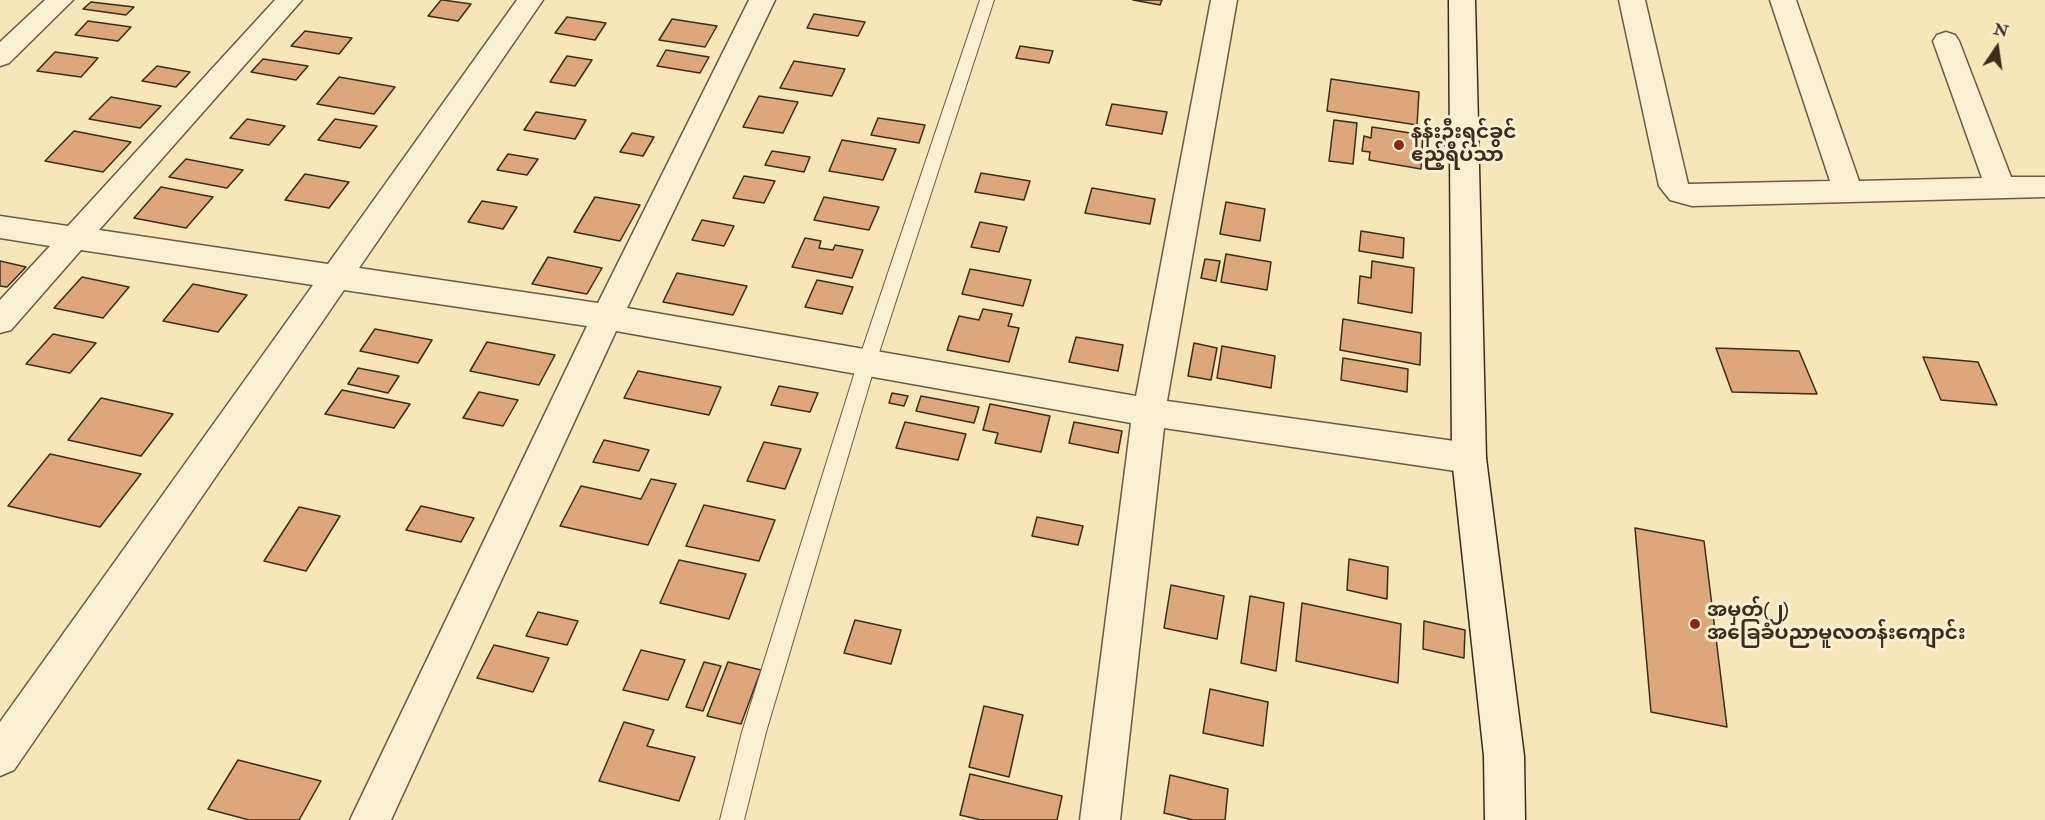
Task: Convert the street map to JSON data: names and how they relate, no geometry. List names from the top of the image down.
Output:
{
  "places": ["နန်းဦးရင်ခွင် ဧည့်ရိပ်သာ", "အမှတ်(၂) အခြေခံပညာမူလတန်းကျောင်း"],
  "north": "top"
}
